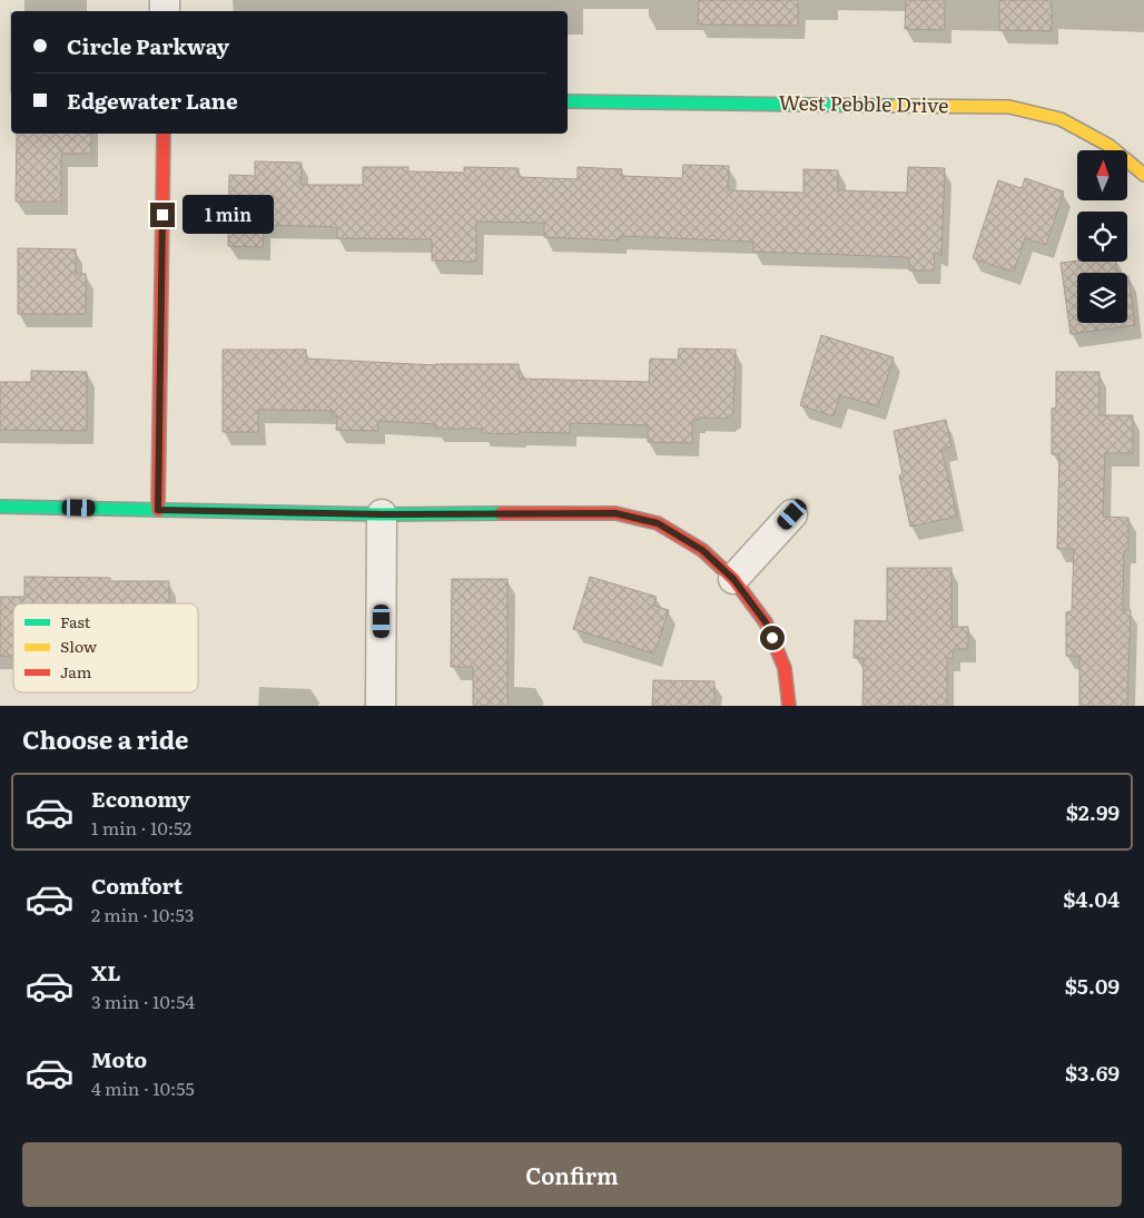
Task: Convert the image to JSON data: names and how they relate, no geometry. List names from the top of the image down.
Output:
{
  "streets": {
    "street": ["West Pebble Drive"]
  },
  "legend": ["Fast", "Slow", "Jam"],
  "north": "top",
  "page": {
    "banner": ["Circle Parkway", "Edgewater Lane"],
    "bubble": "1 min",
    "heading": "Choose a ride",
    "list": [
      {
        "name": "Economy",
        "note": "1 min · 10:52",
        "value": "$2.99"
      },
      {
        "name": "Comfort",
        "note": "2 min · 10:53",
        "value": "$4.04"
      },
      {
        "name": "XL",
        "note": "3 min · 10:54",
        "value": "$5.09"
      },
      {
        "name": "Moto",
        "note": "4 min · 10:55",
        "value": "$3.69"
      }
    ],
    "buttons": "Confirm"
  }
}
